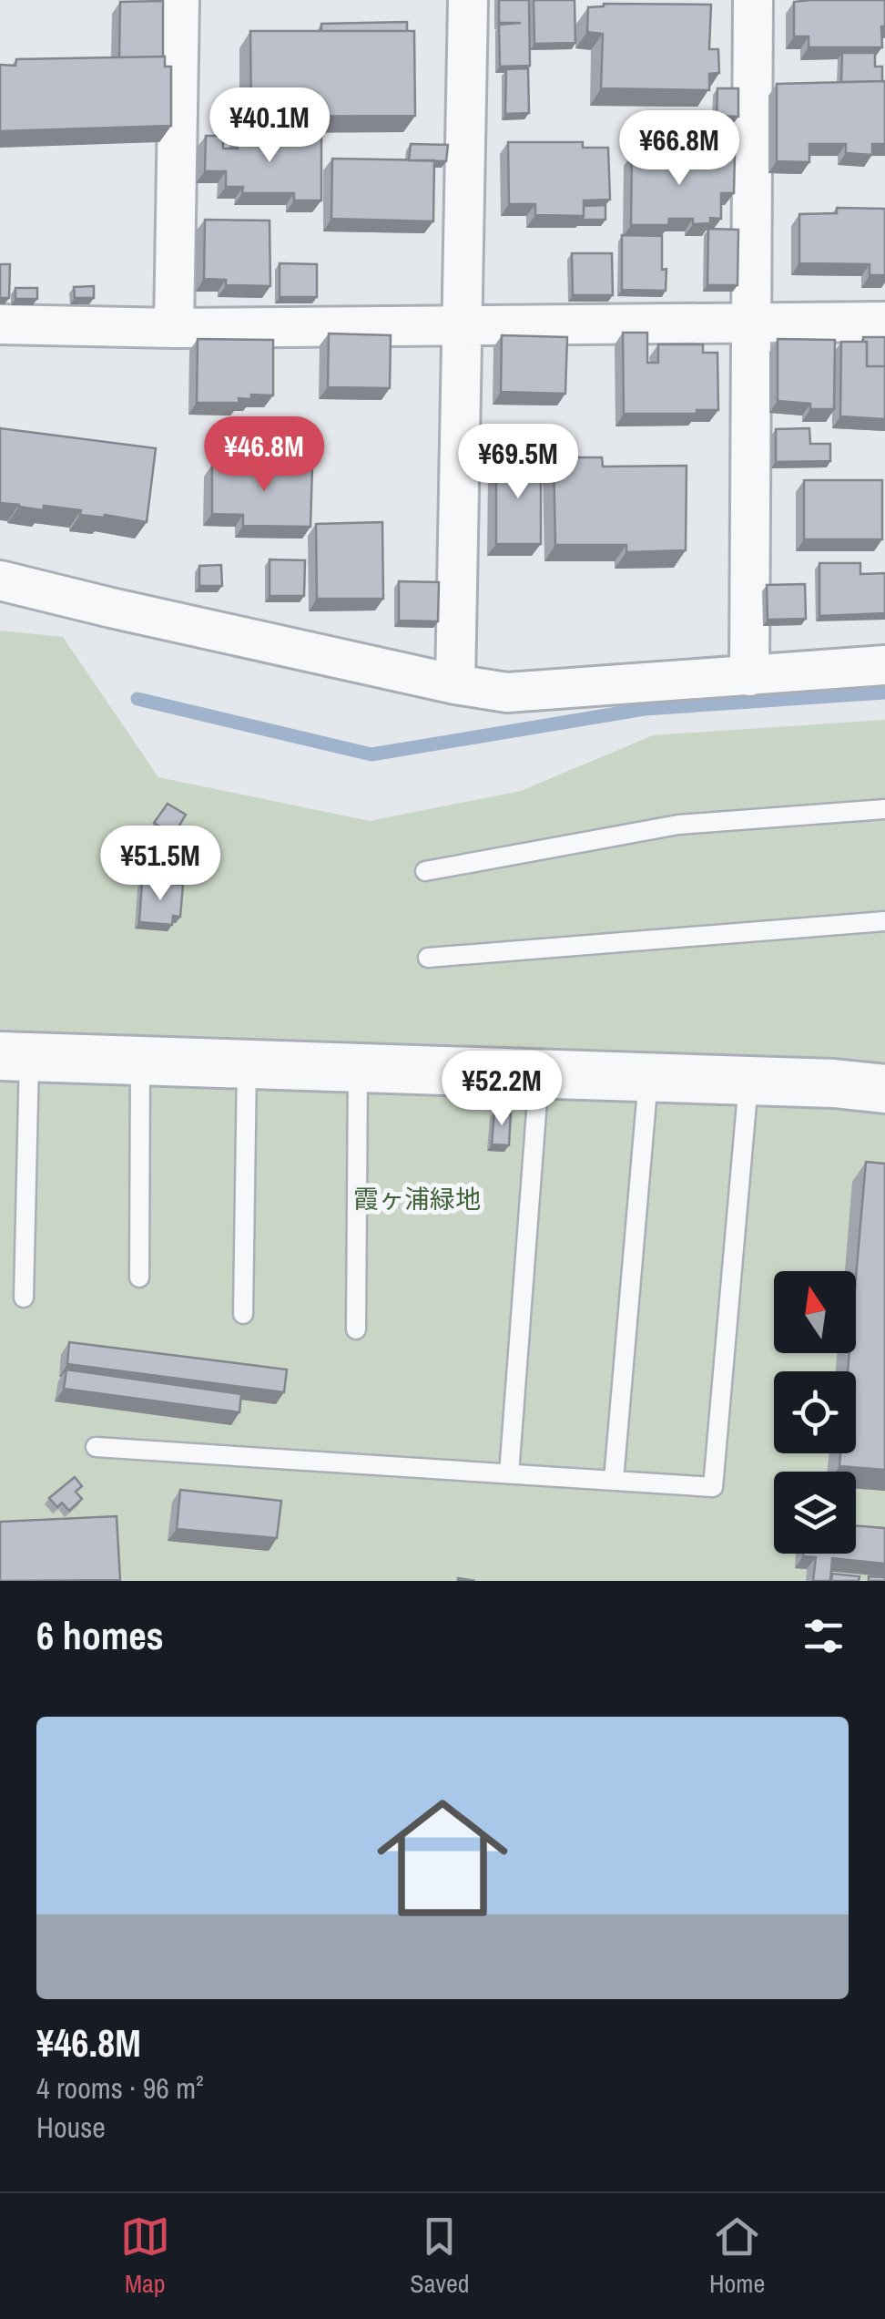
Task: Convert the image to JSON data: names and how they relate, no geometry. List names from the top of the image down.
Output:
{
  "parks": ["霞ヶ浦緑地"],
  "north": "top",
  "page": {
    "price": [
      "¥40.1M",
      "¥66.8M",
      "¥46.8M",
      "¥69.5M",
      "¥51.5M",
      "¥52.2M"
    ],
    "heading": "6 homes",
    "list": [
      {
        "name": "¥46.8M",
        "note": "4 rooms · 96 m² · House"
      }
    ],
    "tabs": ["Map", "Saved", "Home"]
  }
}
